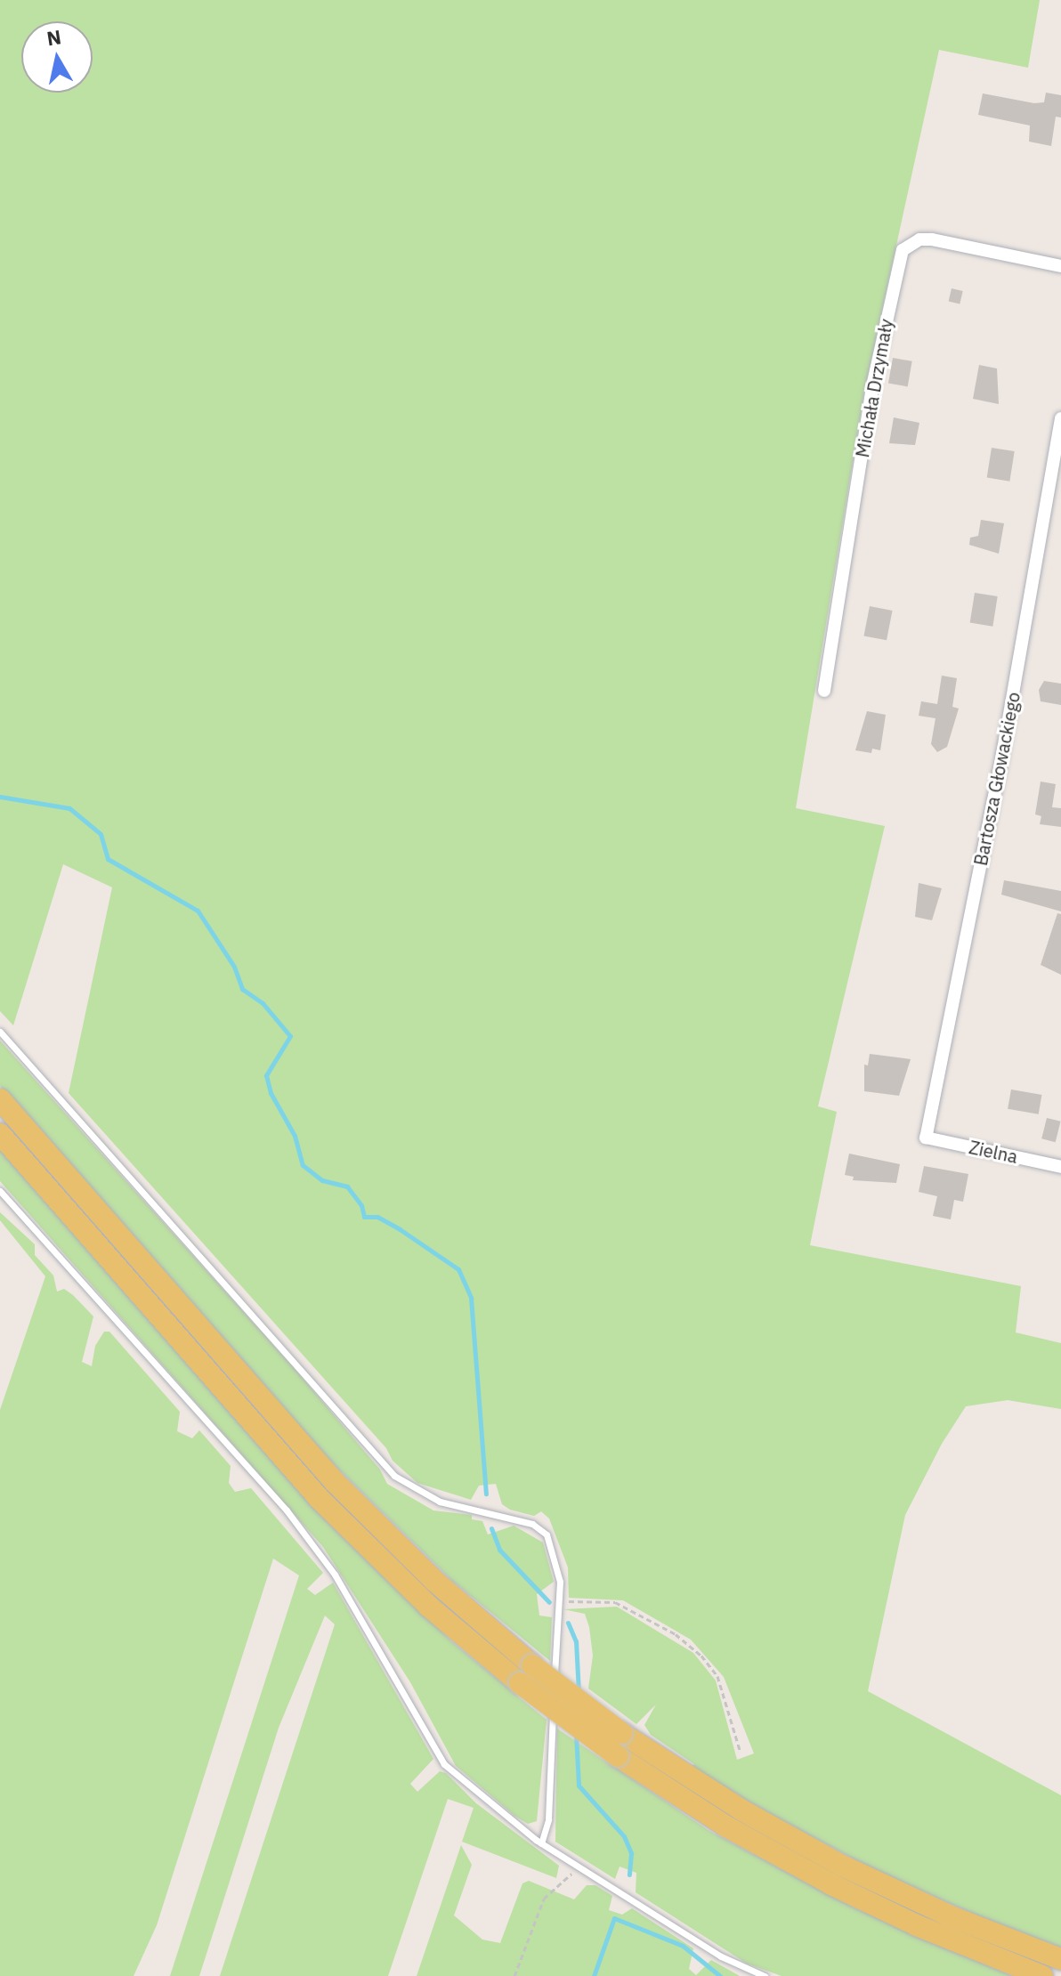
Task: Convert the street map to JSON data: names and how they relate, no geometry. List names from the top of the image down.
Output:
{
  "streets": {
    "street": ["Michała Drzymały", "Bartosza Głowackiego", "Zielna"]
  },
  "crossings": [
    ["Bartosza Głowackiego", "Zielna"]
  ],
  "north": "top"
}
